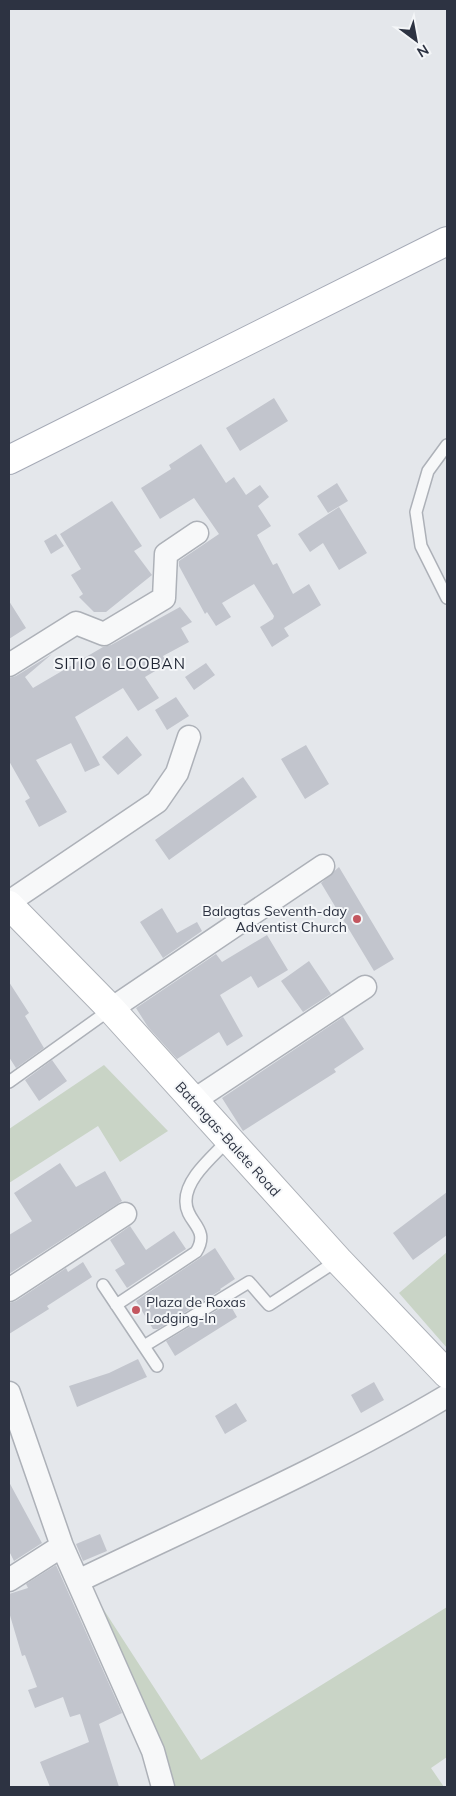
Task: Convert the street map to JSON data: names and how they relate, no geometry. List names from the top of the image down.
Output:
{
  "streets": {
    "main road": ["Batangas-Balete Road"]
  },
  "districts": ["SITIO 6 LOOBAN"],
  "places": ["Balagtas Seventh-day Adventist Church", "Plaza de Roxas Lodging-In"],
  "north": "bottom right"
}
